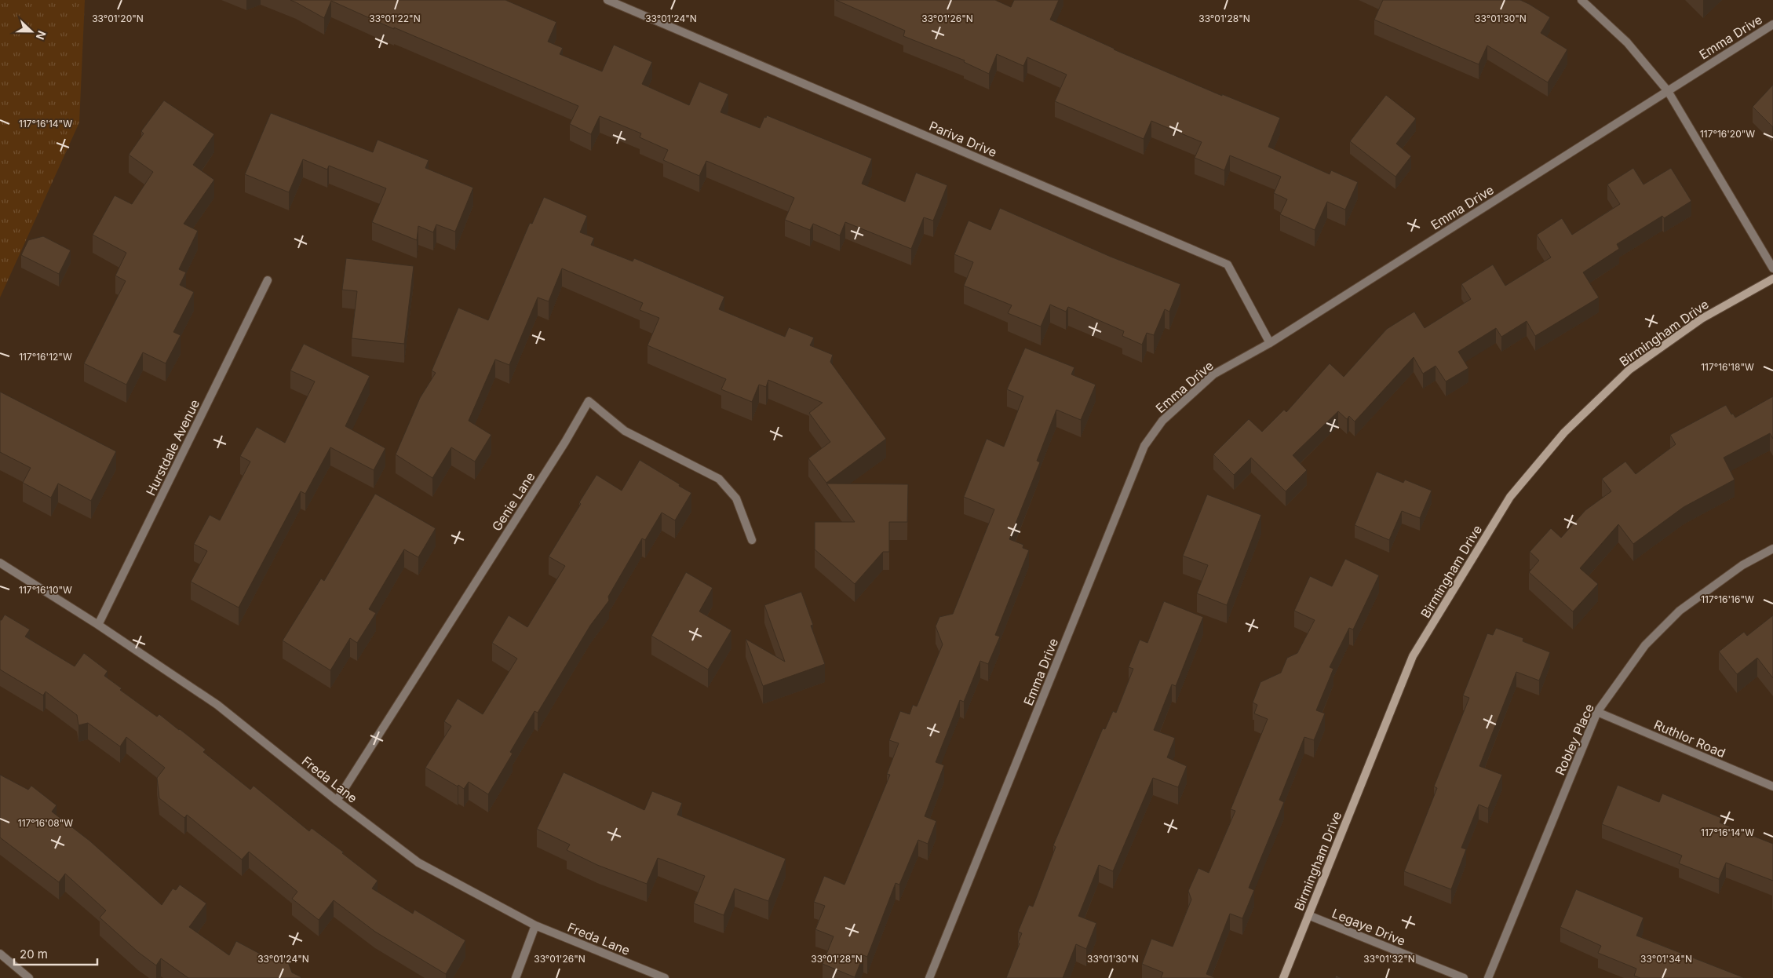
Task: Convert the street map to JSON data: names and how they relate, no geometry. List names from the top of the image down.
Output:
{
  "streets": {
    "main road": ["Birmingham Drive"],
    "street": [
      "Emma Drive",
      "Pariva Drive",
      "Hurstdale Avenue",
      "Genie Lane",
      "Ruthlor Road",
      "Robley Place",
      "Freda Lane",
      "Legaye Drive"
    ]
  },
  "crossings": [
    ["Emma Drive", "Pariva Drive"],
    ["Birmingham Drive", "Legaye Drive"],
    ["Hurstdale Avenue", "Freda Lane"],
    ["Genie Lane", "Freda Lane"],
    ["Ruthlor Road", "Robley Place"]
  ],
  "scale_bar": "20 m",
  "north": "right",
  "coordinates": [
    "33°01'20\"N",
    "33°01'22\"N",
    "33°01'24\"N",
    "33°01'26\"N",
    "33°01'28\"N",
    "33°01'30\"N",
    "117°16'14\"W",
    "117°16'20\"W",
    "117°16'12\"W",
    "117°16'18\"W",
    "117°16'10\"W",
    "117°16'16\"W",
    "117°16'08\"W",
    "33°01'32\"N",
    "33°01'34\"N"
  ]
}
